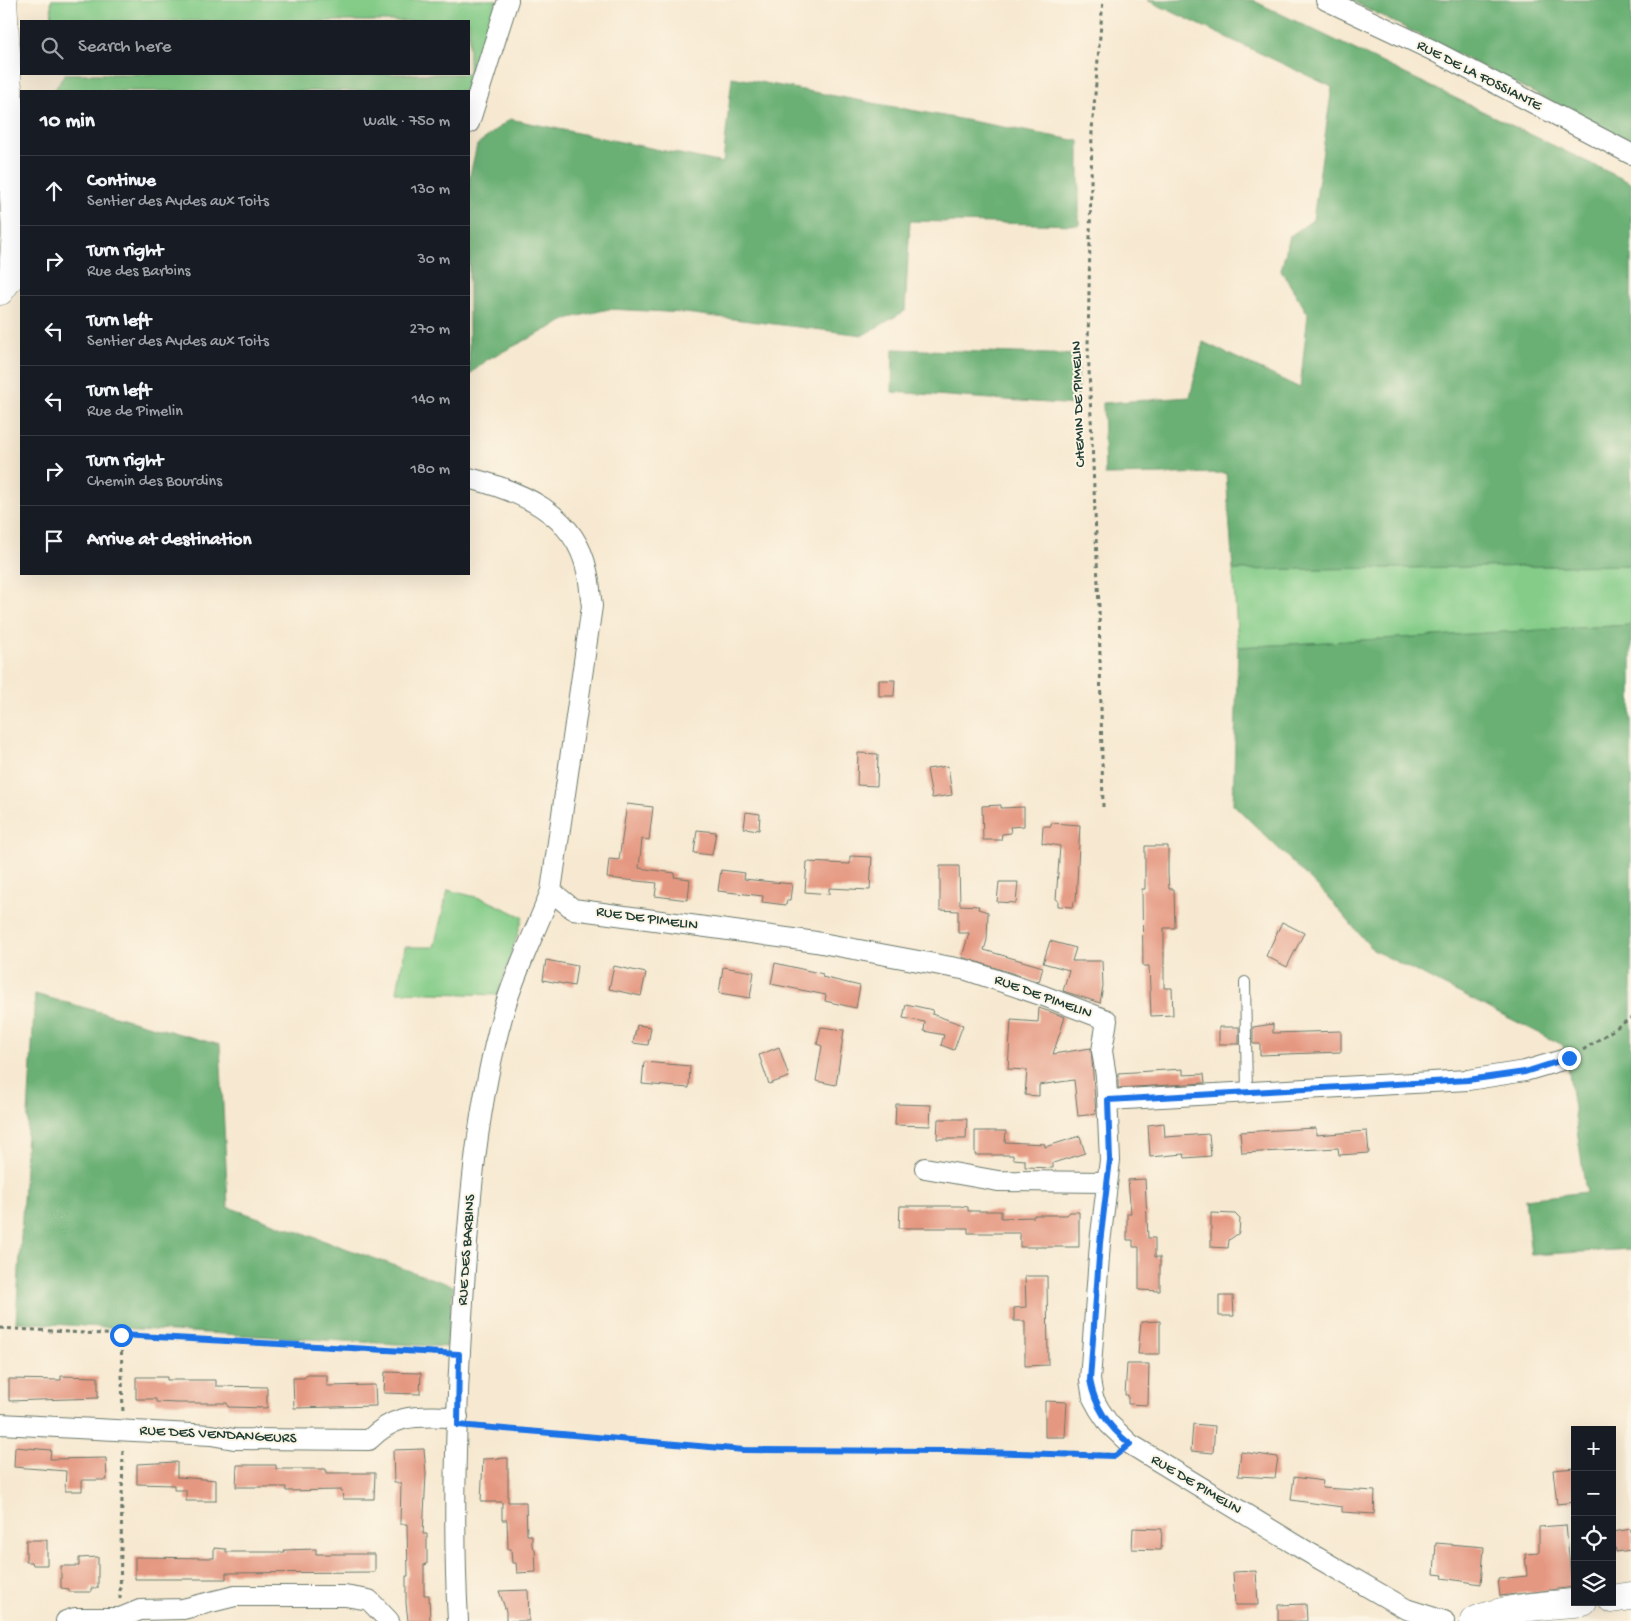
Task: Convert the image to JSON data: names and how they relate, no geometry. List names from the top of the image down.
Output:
{
  "streets": {
    "street": [
      "RUE DE LA FOSSIANTE",
      "RUE DE PIMELIN",
      "RUE DES BARBINS",
      "RUE DES VENDANGEURS"
    ],
    "path": ["CHEMIN DE PIMELIN"]
  },
  "crossings": [
    ["RUE DE PIMELIN", "RUE DES BARBINS"],
    ["RUE DES BARBINS", "RUE DES VENDANGEURS"]
  ],
  "page": {
    "search": "Search here",
    "heading": ["10 min", "Walk · 750 m"],
    "list": [
      ["Continue", "Sentier des Aydes aux Toits", "130 m"],
      ["Turn right", "Rue des Barbins", "30 m"],
      ["Turn left", "Sentier des Aydes aux Toits", "270 m"],
      ["Turn left", "Rue de Pimelin", "140 m"],
      ["Turn right", "Chemin des Bourdins", "180 m"],
      "Arrive at destination"
    ],
    "map_buttons": ["+", "−"]
  }
}
